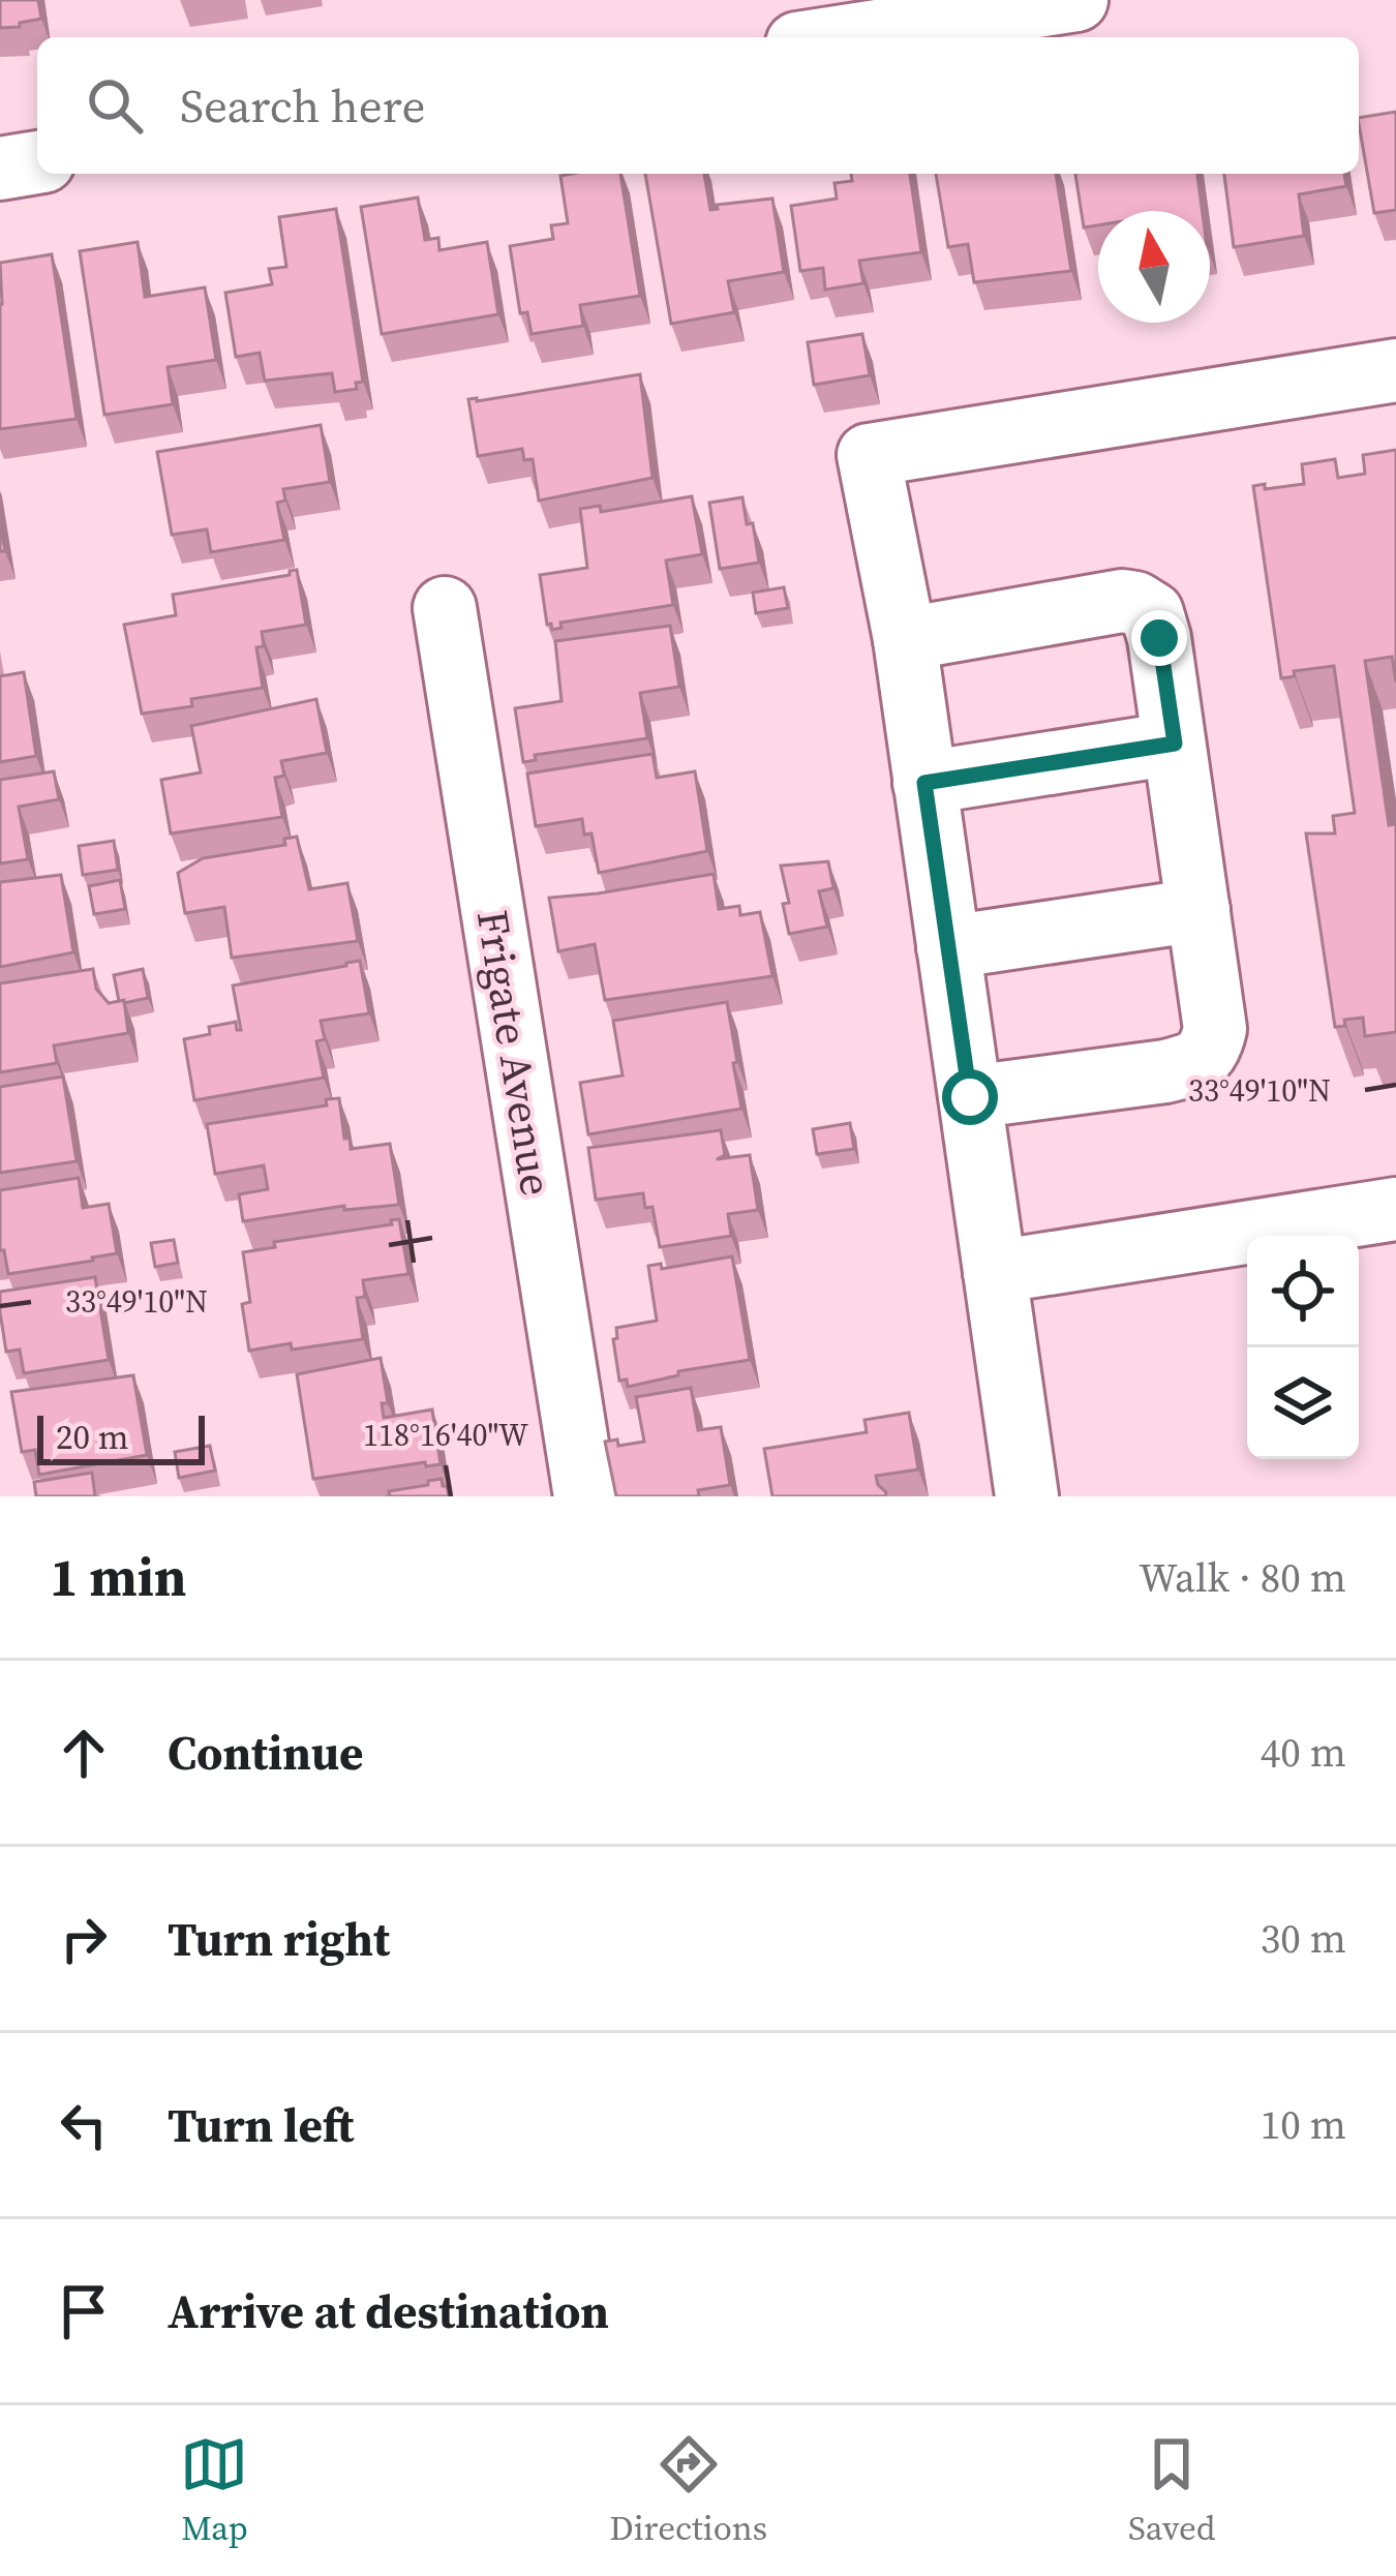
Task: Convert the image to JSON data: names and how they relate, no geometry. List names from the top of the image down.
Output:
{
  "streets": {
    "street": ["Frigate Avenue"]
  },
  "scale_bar": "20 m",
  "north": "top",
  "page": {
    "search": "Search here",
    "scale": "20 m",
    "heading": ["1 min", "Walk · 80 m"],
    "list": [
      ["Continue", "40 m"],
      ["Turn right", "30 m"],
      ["Turn left", "10 m"],
      "Arrive at destination"
    ],
    "nav": ["Map", "Directions", "Saved"]
  },
  "coordinates": ["33°49'10\"N", "118°16'40\"W"]
}
